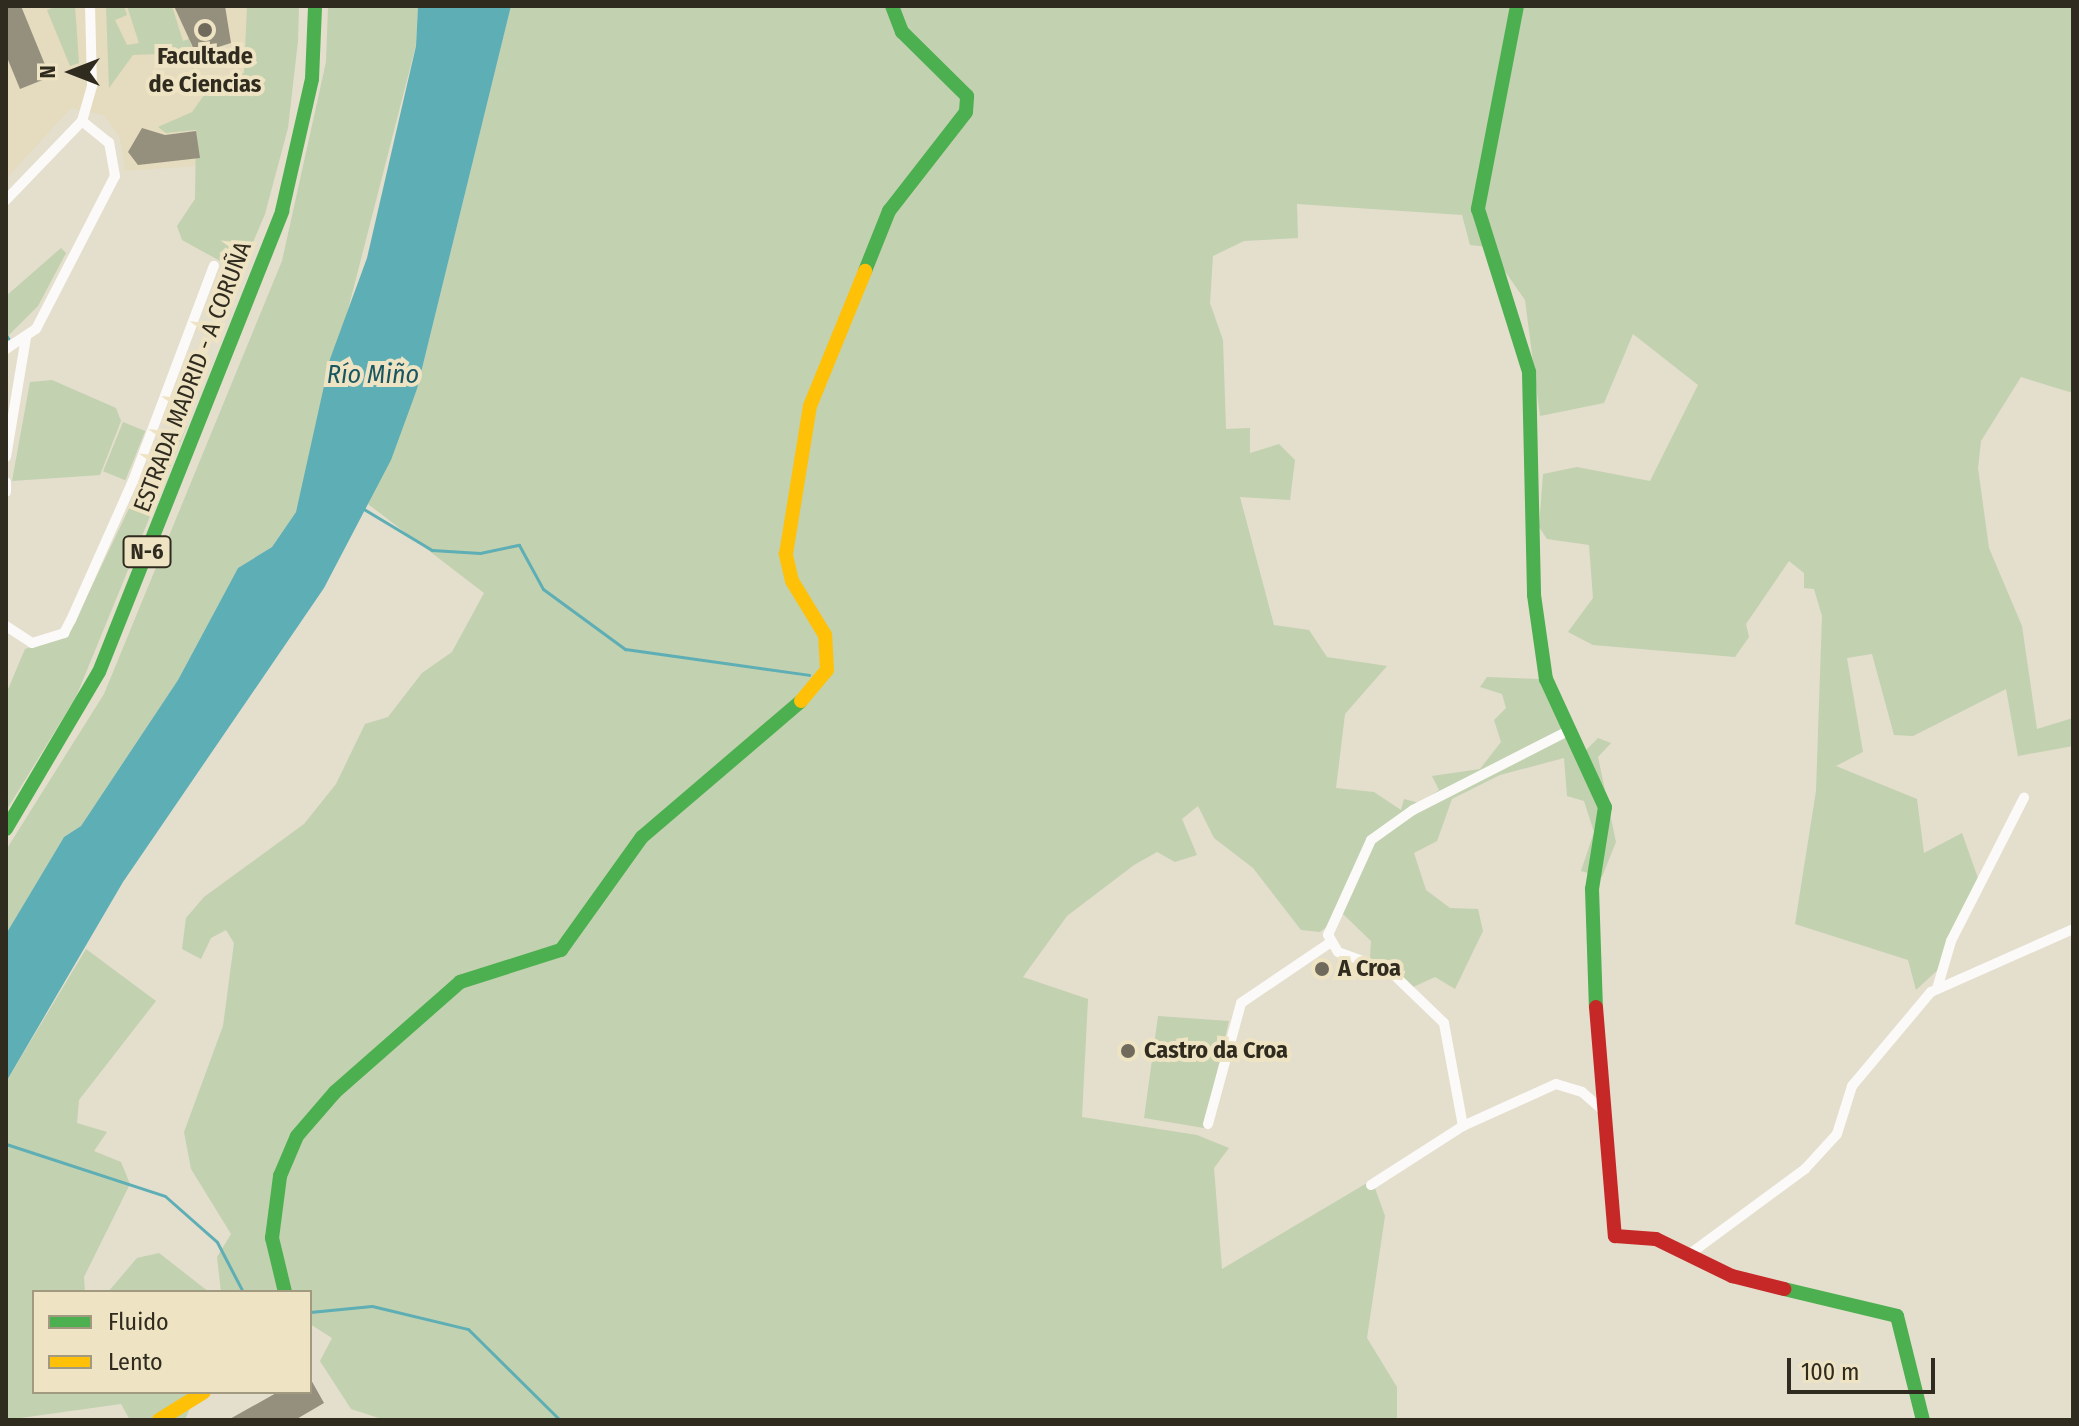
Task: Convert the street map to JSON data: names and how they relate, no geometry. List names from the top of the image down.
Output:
{
  "streets": {
    "main road": ["ESTRADA MADRID - A CORUÑA", "N-6"]
  },
  "water": ["Río Miño"],
  "places": ["Facultade de Ciencias", "A Croa", "Castro da Croa"],
  "legend": ["Fluido", "Lento"],
  "scale_bar": "100 m",
  "north": "left"
}
